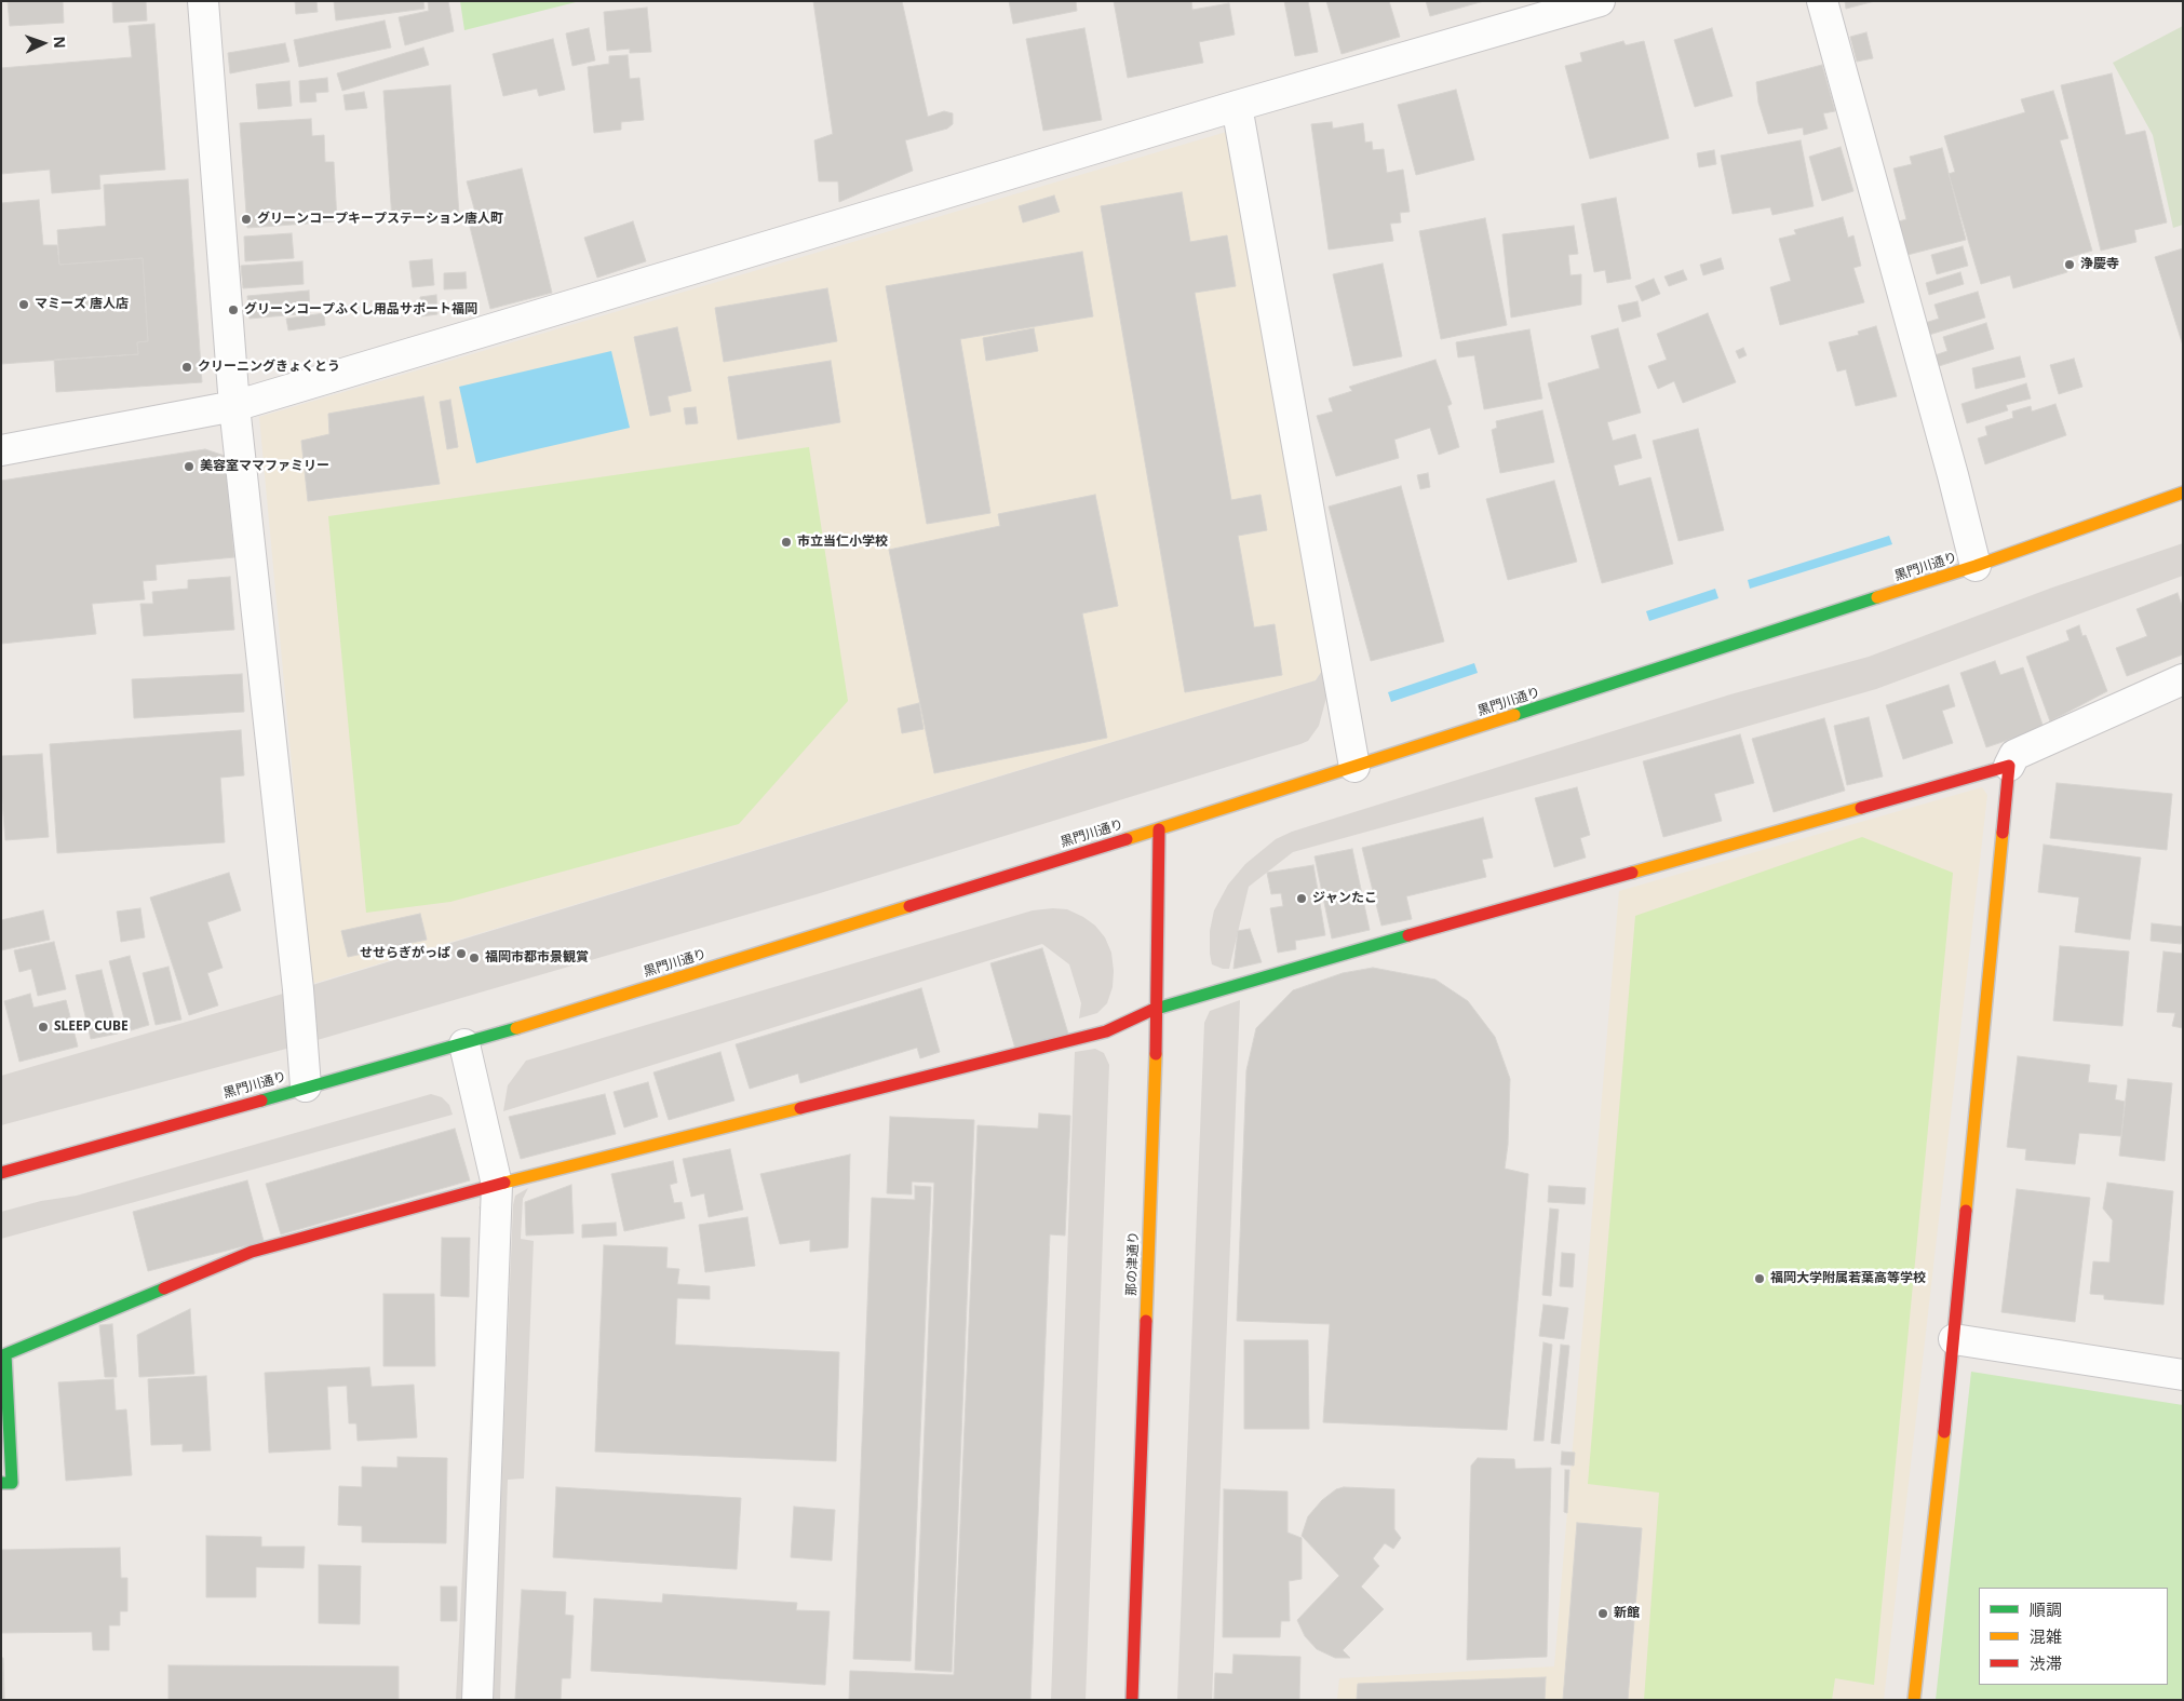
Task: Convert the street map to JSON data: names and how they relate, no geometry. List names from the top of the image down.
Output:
{
  "streets": {
    "street": ["黒門川通り", "那の津通り"]
  },
  "crossings": [
    ["黒門川通り", "那の津通り"]
  ],
  "places": [
    "グリーンコープキープステーション唐人町",
    "浄慶寺",
    "マミーズ 唐人店",
    "グリーンコープふくし用品サポート福岡",
    "クリーニングきょくとう",
    "美容室ママファミリー",
    "市立当仁小学校",
    "ジャンたこ",
    "せせらぎがっぱ",
    "福岡市都市景観賞",
    "SLEEP CUBE",
    "福岡大学附属若葉高等学校",
    "新館"
  ],
  "legend": ["順調", "混雑", "渋滞"],
  "north": "right"
}
